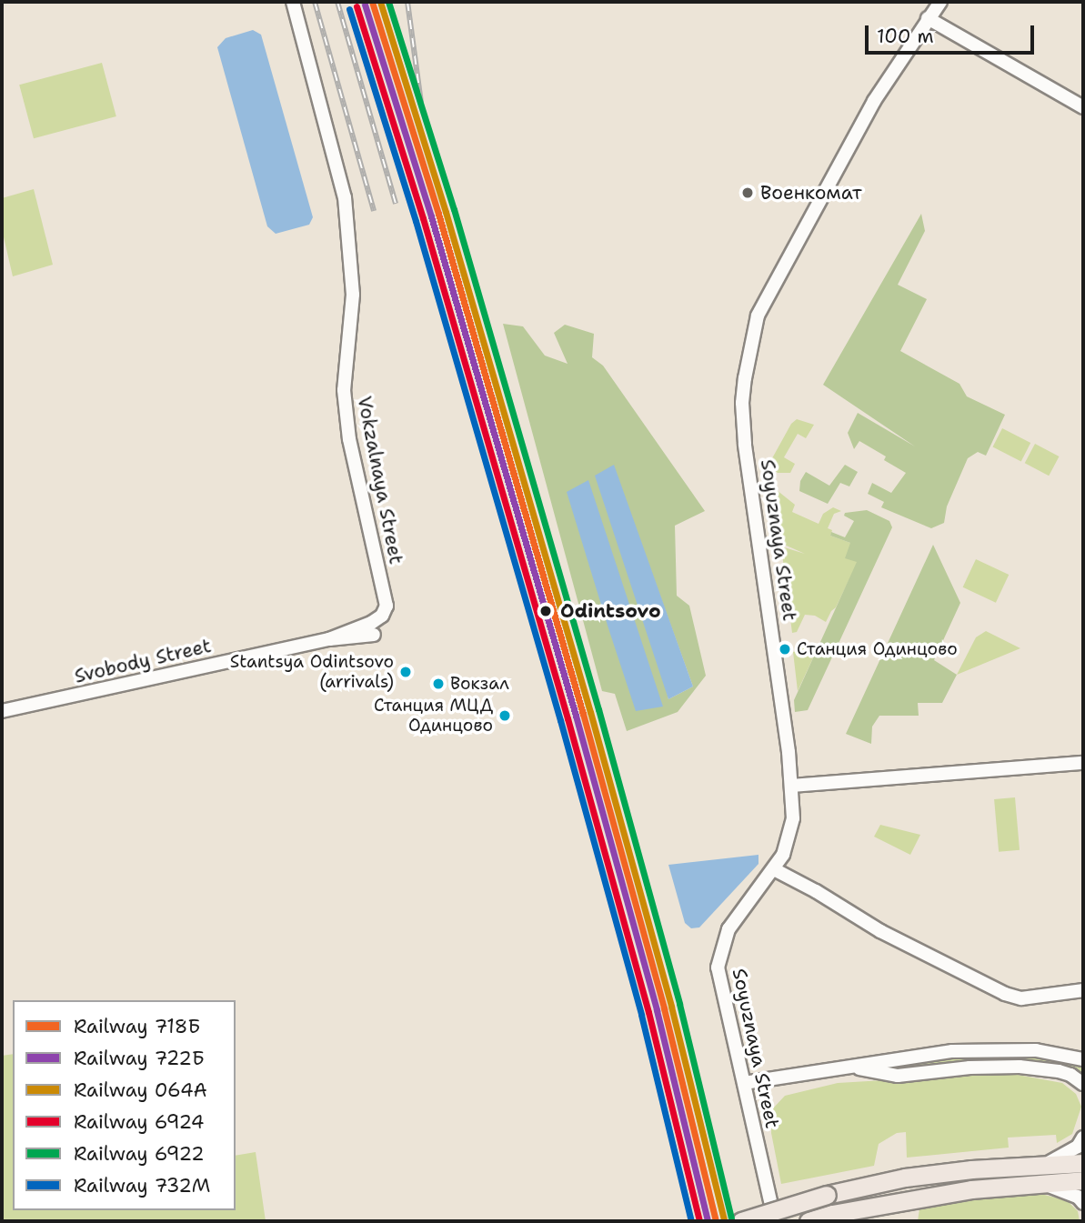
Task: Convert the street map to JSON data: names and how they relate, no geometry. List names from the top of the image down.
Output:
{
  "streets": {
    "street": ["Vokzalnaya Street", "Soyuznaya Street", "Svobody Street"]
  },
  "crossings": [
    ["Vokzalnaya Street", "Svobody Street"]
  ],
  "places": [
    "Военкомат",
    "Odintsovo",
    "Станция Одинцово",
    "Stantsya Odintsovo (arrivals)",
    "Вокзал",
    "Станция МЦД Одинцово"
  ],
  "lines": [
    "rail line 718Б",
    "rail line 064А",
    "rail line 6922",
    "rail line 722Б",
    "rail line 6924",
    "rail line 732М"
  ],
  "legend": [
    "Railway 718Б",
    "Railway 722Б",
    "Railway 064А",
    "Railway 6924",
    "Railway 6922",
    "Railway 732М"
  ],
  "scale_bar": "100 m"
}
